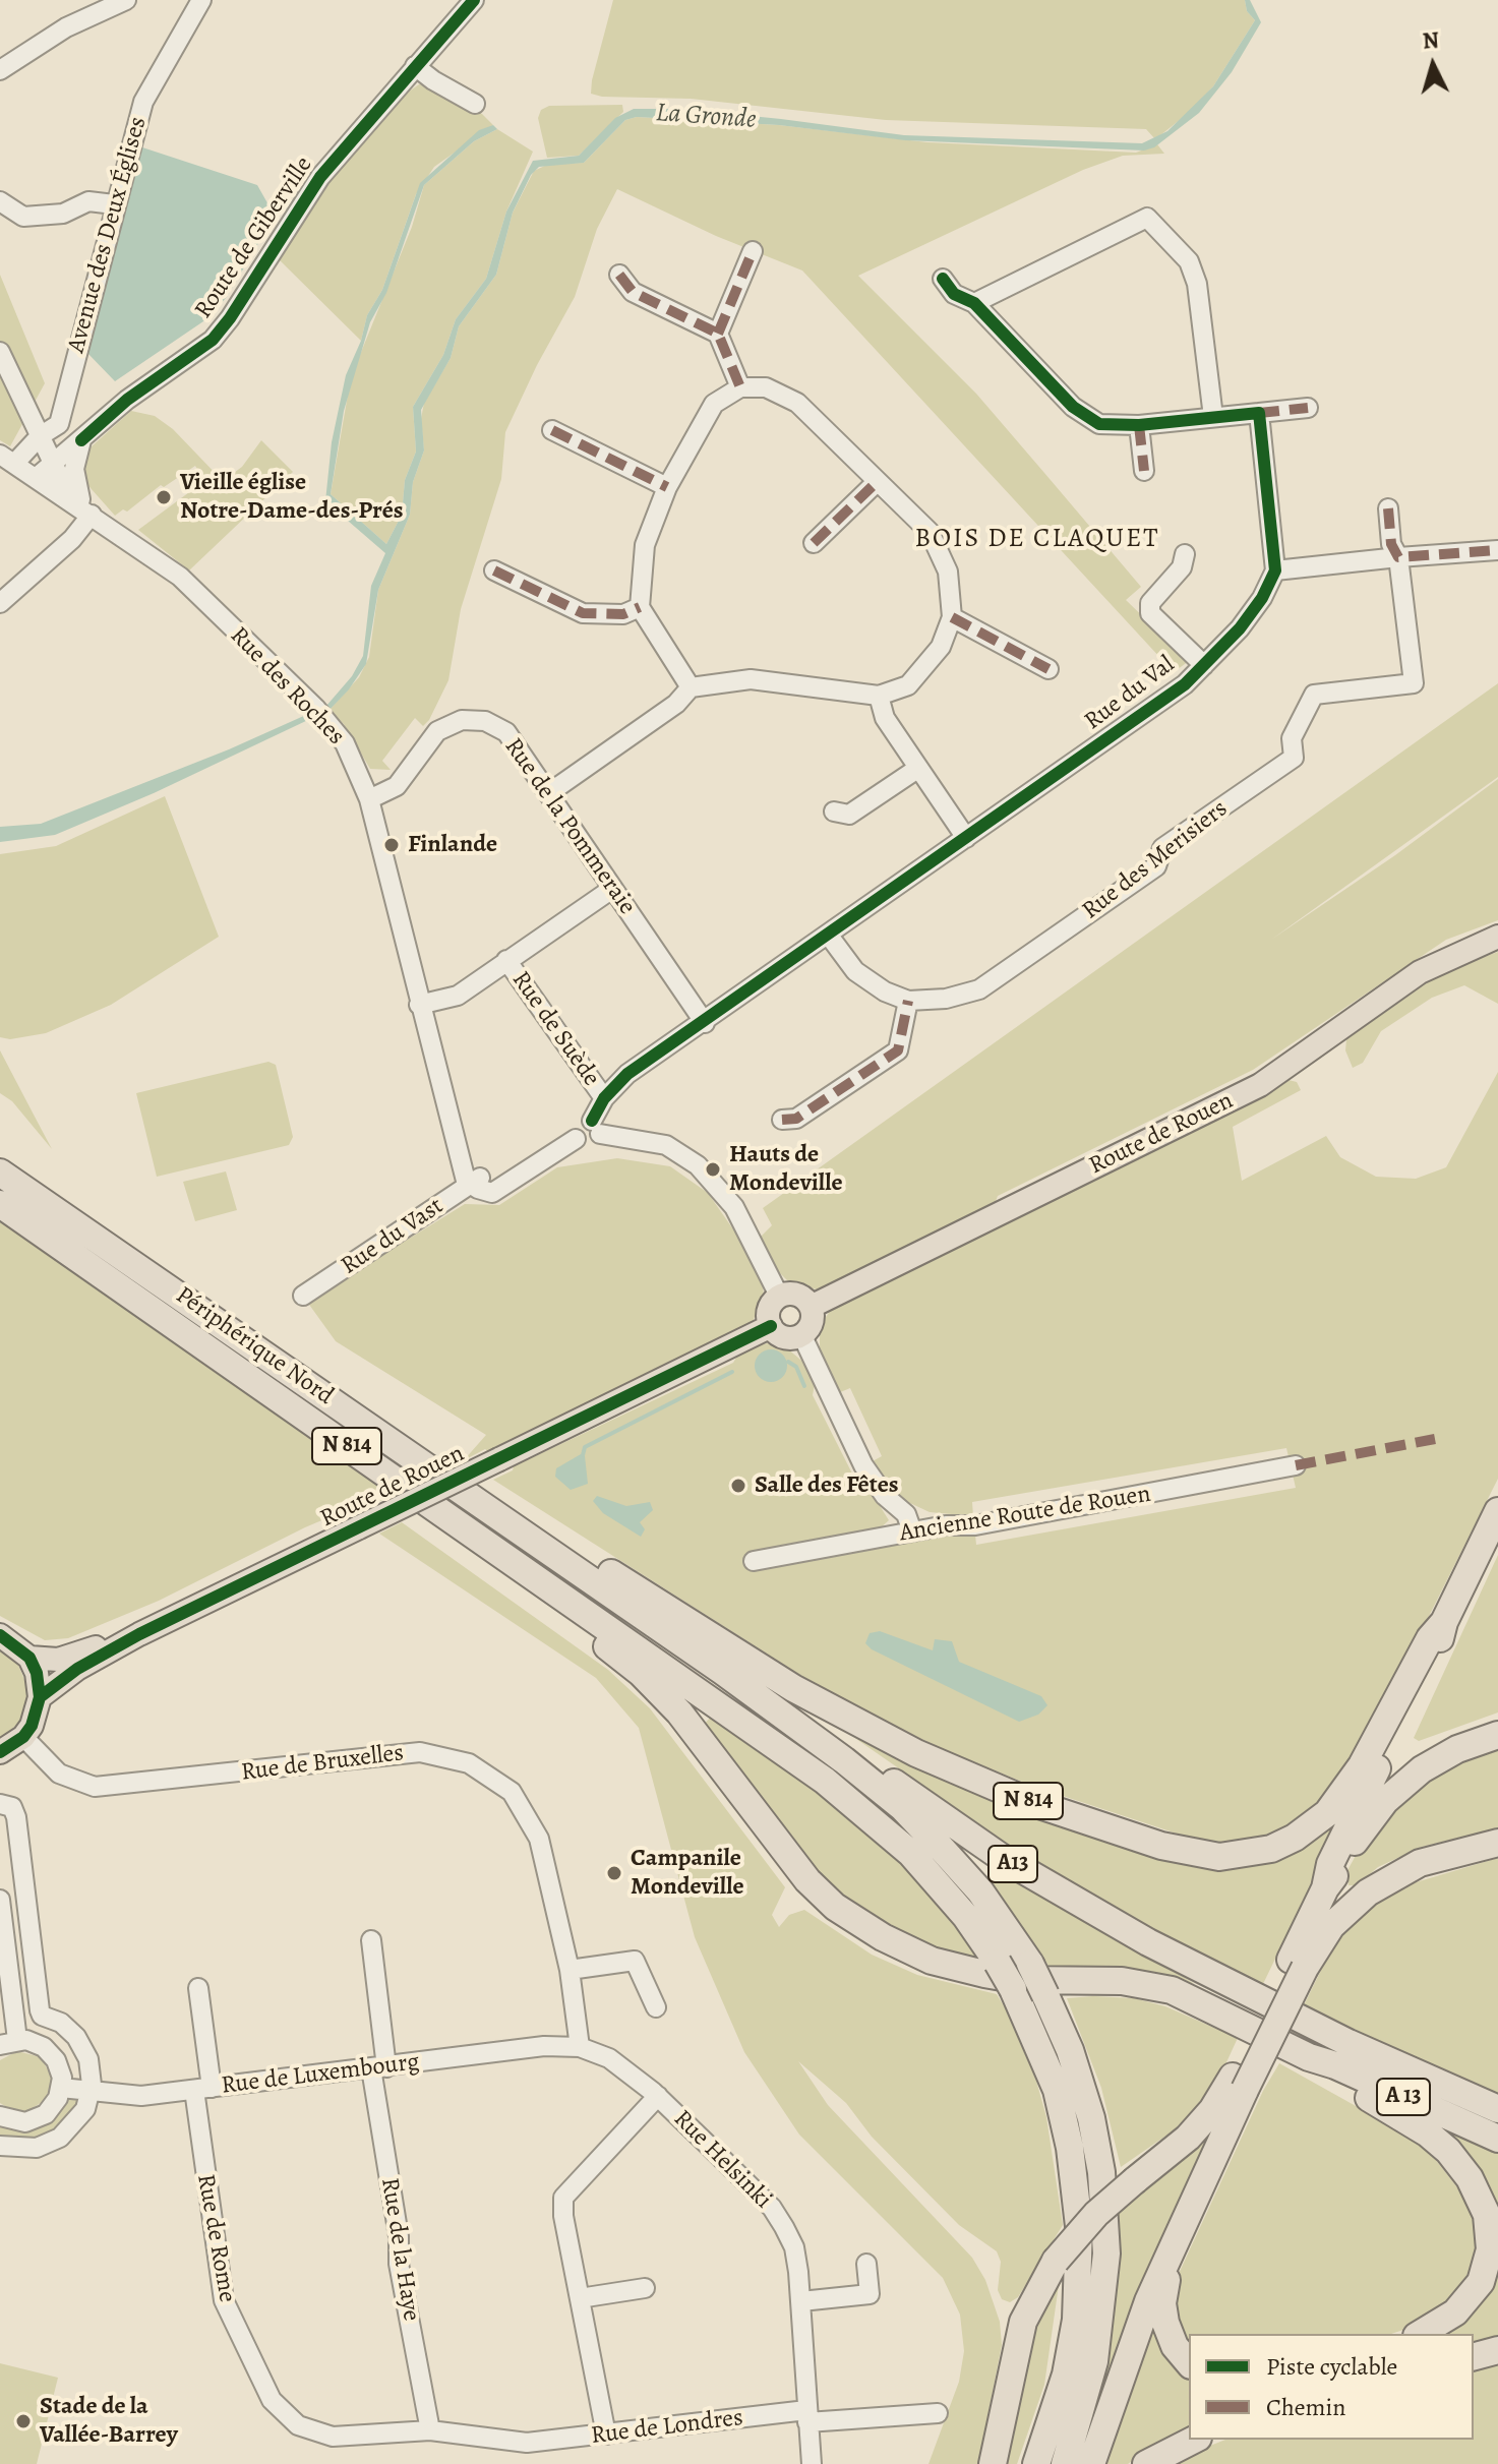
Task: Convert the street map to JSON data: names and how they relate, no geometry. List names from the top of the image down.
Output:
{
  "streets": {
    "highway": [
      "Périphérique Nord",
      "N 814",
      "A13",
      "A 13"
    ],
    "main road": ["Route de Rouen"],
    "street": [
      "Avenue des Deux Églises",
      "Route de Giberville",
      "Rue des Roches",
      "Rue du Val",
      "Rue de la Pommeraie",
      "Rue des Merisiers",
      "Rue de Suède",
      "Rue du Vast",
      "Ancienne Route de Rouen",
      "Rue de Bruxelles",
      "Rue de Luxembourg",
      "Rue Helsinki",
      "Rue de Rome",
      "Rue de la Haye",
      "Rue de Londres"
    ]
  },
  "crossings": [
    ["Avenue des Deux Églises", "Rue des Roches"],
    ["Route de Giberville", "Rue des Roches"],
    ["Rue des Roches", "Rue du Val"],
    ["Rue des Roches", "Rue de la Pommeraie"],
    ["Rue des Roches", "Rue du Vast"],
    ["Rue du Val", "Rue de la Pommeraie"],
    ["Rue du Val", "Rue de Suède"],
    ["Rue du Val", "Rue du Vast"],
    ["Périphérique Nord", "N 814"],
    ["N 814", "A13"],
    ["Rue de Bruxelles", "Rue de Luxembourg"],
    ["Rue de Bruxelles", "Rue Helsinki"],
    ["A13", "A 13"],
    ["Rue de Luxembourg", "Rue Helsinki"],
    ["Rue de Luxembourg", "Rue de Rome"],
    ["Rue de Luxembourg", "Rue de la Haye"],
    ["Rue Helsinki", "Rue de Londres"],
    ["Rue de Rome", "Rue de la Haye"],
    ["Rue de Rome", "Rue de Londres"]
  ],
  "districts": ["BOIS DE CLAQUET"],
  "water": ["La Gronde"],
  "places": [
    "Vieille église Notre-Dame-des-Prés",
    "Finlande",
    "Hauts de Mondeville",
    "Salle des Fêtes",
    "Campanile Mondeville",
    "Stade de la Vallée-Barrey"
  ],
  "legend": ["Piste cyclable", "Chemin"],
  "north": "top"
}
